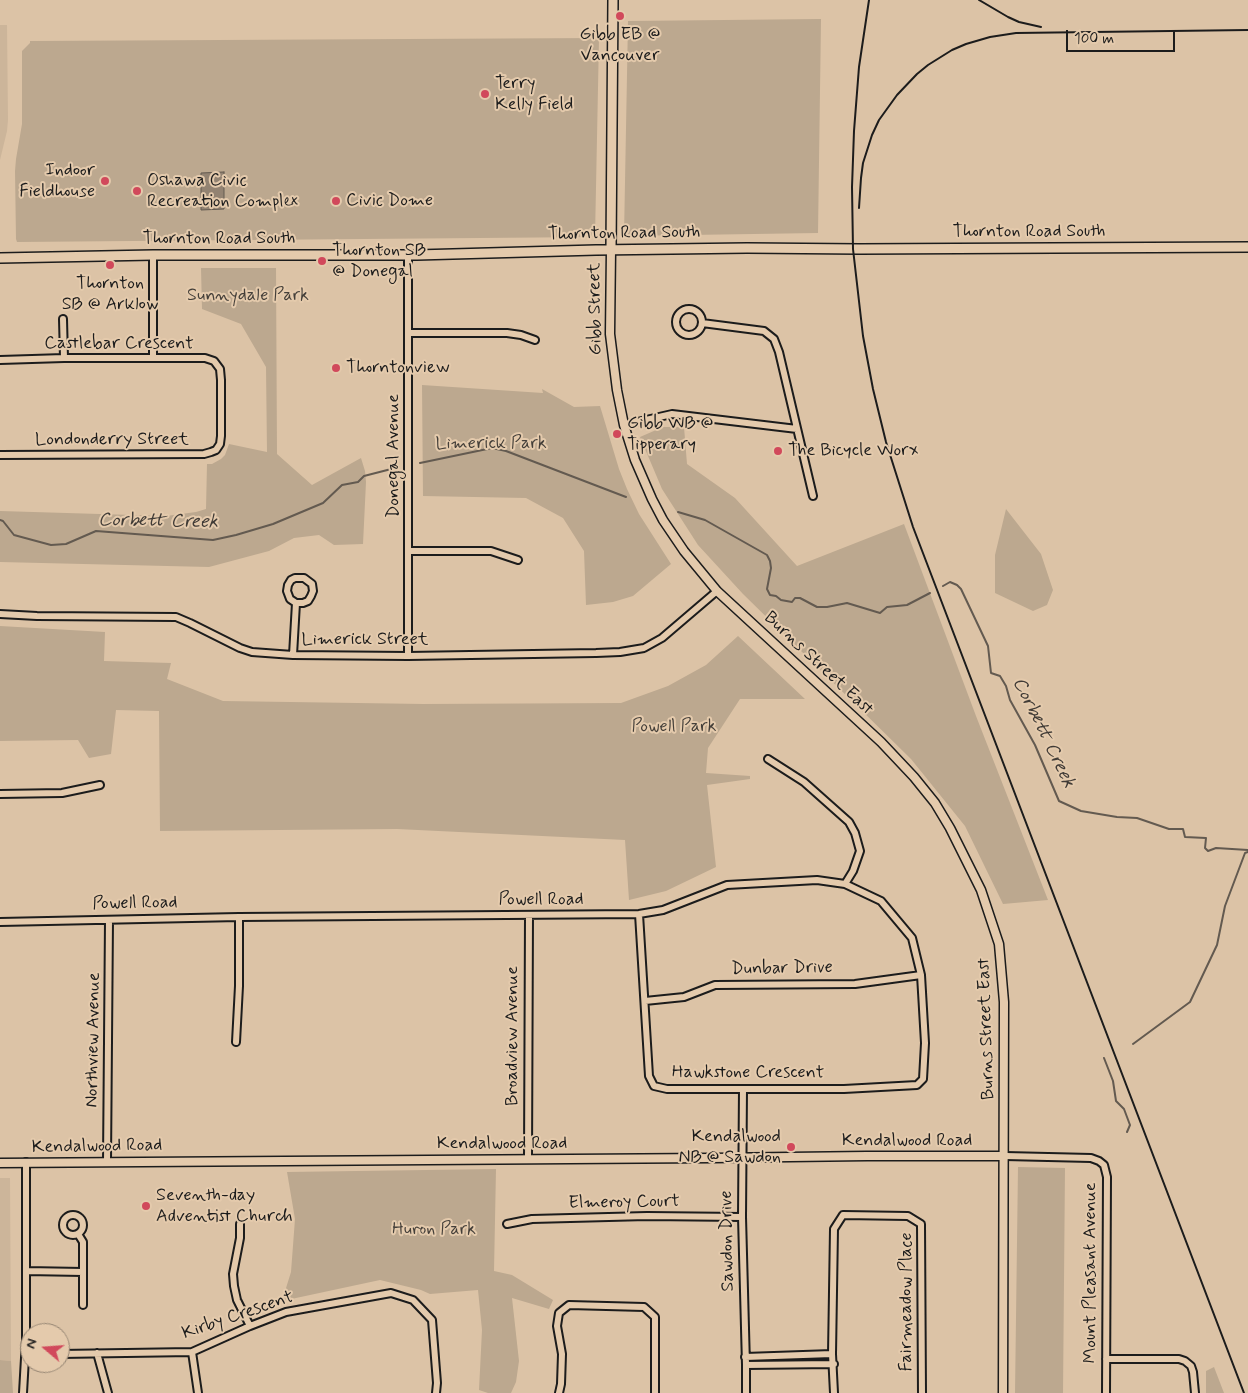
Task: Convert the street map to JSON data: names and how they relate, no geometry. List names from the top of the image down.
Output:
{
  "streets": {
    "main road": ["Thornton Road South", "Gibb Street"],
    "street": [
      "Castlebar Crescent",
      "Londonderry Street",
      "Donegal Avenue",
      "Limerick Street",
      "Burns Street East",
      "Powell Road",
      "Dunbar Drive",
      "Broadview Avenue",
      "Northview Avenue",
      "Hawkstone Crescent",
      "Kendalwood Road",
      "Elmeroy Court",
      "Sawdon Drive",
      "Mount Pleasant Avenue",
      "Fairmeadow Place",
      "Kirby Crescent"
    ]
  },
  "crossings": [
    ["Thornton Road South", "Gibb Street"],
    ["Thornton Road South", "Donegal Avenue"],
    ["Gibb Street", "Limerick Street"],
    ["Gibb Street", "Burns Street East"],
    ["Castlebar Crescent", "Londonderry Street"],
    ["Donegal Avenue", "Limerick Street"],
    ["Limerick Street", "Burns Street East"],
    ["Burns Street East", "Kendalwood Road"],
    ["Burns Street East", "Mount Pleasant Avenue"],
    ["Powell Road", "Dunbar Drive"],
    ["Powell Road", "Broadview Avenue"],
    ["Powell Road", "Northview Avenue"],
    ["Powell Road", "Hawkstone Crescent"],
    ["Dunbar Drive", "Hawkstone Crescent"],
    ["Broadview Avenue", "Kendalwood Road"],
    ["Northview Avenue", "Kendalwood Road"],
    ["Hawkstone Crescent", "Sawdon Drive"],
    ["Kendalwood Road", "Sawdon Drive"],
    ["Kendalwood Road", "Mount Pleasant Avenue"],
    ["Elmeroy Court", "Sawdon Drive"]
  ],
  "water": ["Corbett Creek"],
  "parks": [
    "Sunnydale Park",
    "Limerick Park",
    "Powell Park",
    "Huron Park"
  ],
  "places": [
    "Gibb EB @ Vancouver",
    "Terry Kelly Field",
    "Indoor Fieldhouse",
    "Oshawa Civic Recreation Complex",
    "Civic Dome",
    "Thornton SB @ Donegal",
    "Thornton SB @ Arklow",
    "Thorntonview",
    "Gibb WB @ Tipperary",
    "The Bicycle Worx",
    "Kendalwood NB @ Sawdon",
    "Seventh-day Adventist Church"
  ],
  "scale_bar": "100 m",
  "north": "left"
}
